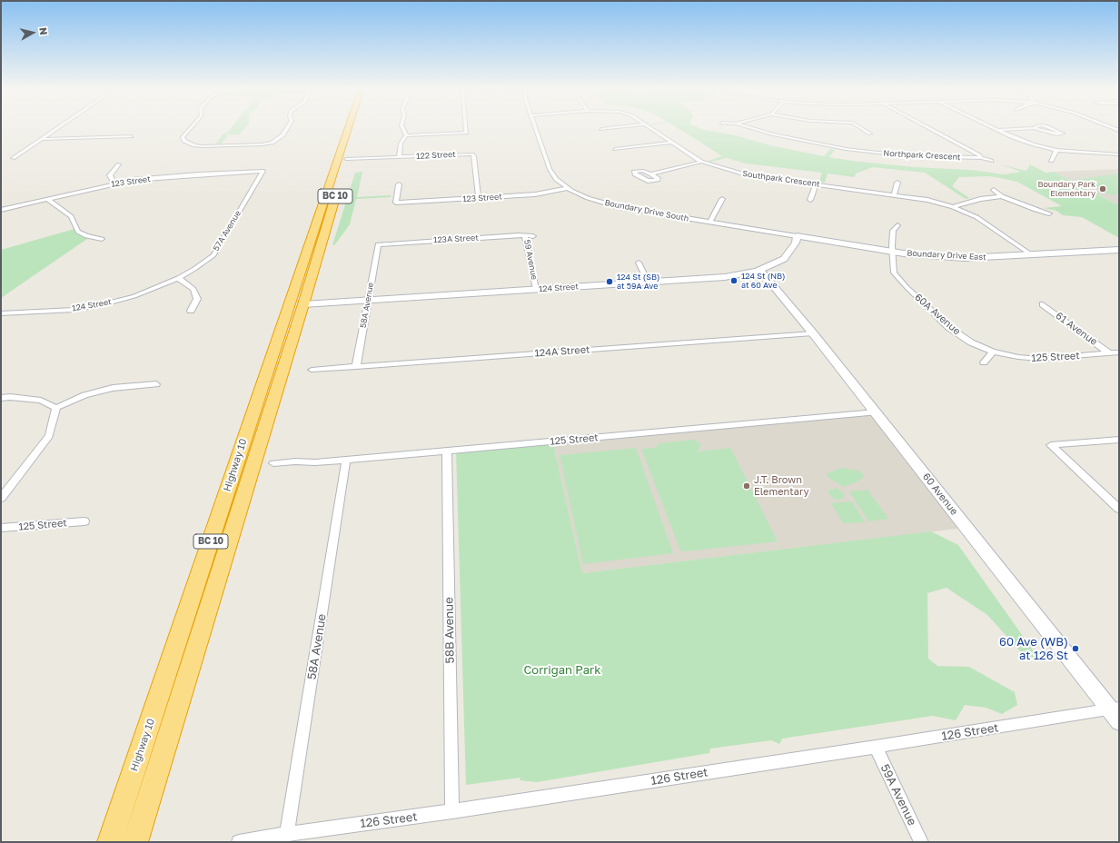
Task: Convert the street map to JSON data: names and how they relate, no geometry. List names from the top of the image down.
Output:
{
  "streets": {
    "highway": ["BC 10", "Highway 10"],
    "street": [
      "122 Street",
      "Northpark Crescent",
      "Southpark Crescent",
      "123 Street",
      "Boundary Drive South",
      "57A Avenue",
      "123A Street",
      "Boundary Drive East",
      "59 Avenue",
      "124 Street",
      "58A Avenue",
      "60A Avenue",
      "61 Avenue",
      "124A Street",
      "125 Street",
      "60 Avenue",
      "58B Avenue",
      "126 Street",
      "59A Avenue"
    ]
  },
  "crossings": [
    ["122 Street", "123 Street"],
    ["122 Street", "Highway 10"],
    ["Southpark Crescent", "Boundary Drive East"],
    ["123 Street", "Boundary Drive South"],
    ["123 Street", "57A Avenue"],
    ["Boundary Drive South", "Boundary Drive East"],
    ["Boundary Drive South", "124 Street"],
    ["57A Avenue", "124 Street"],
    ["123A Street", "59 Avenue"],
    ["123A Street", "58A Avenue"],
    ["Boundary Drive East", "124 Street"],
    ["Boundary Drive East", "60A Avenue"],
    ["59 Avenue", "124 Street"],
    ["124 Street", "58A Avenue"],
    ["124 Street", "Highway 10"],
    ["124 Street", "60 Avenue"],
    ["58A Avenue", "124A Street"],
    ["58A Avenue", "125 Street"],
    ["58A Avenue", "126 Street"],
    ["60A Avenue", "125 Street"],
    ["61 Avenue", "125 Street"],
    ["124A Street", "60 Avenue"],
    ["125 Street", "60 Avenue"],
    ["125 Street", "58B Avenue"],
    ["60 Avenue", "126 Street"],
    ["58B Avenue", "126 Street"],
    ["126 Street", "59A Avenue"]
  ],
  "parks": ["Corrigan Park"],
  "places": [
    "Boundary Park Elementary",
    "124 St (NB) at 60 Ave",
    "124 St (SB) at 59A Ave",
    "J.T. Brown Elementary",
    "60 Ave (WB) at 126 St"
  ],
  "north": "right"
}
